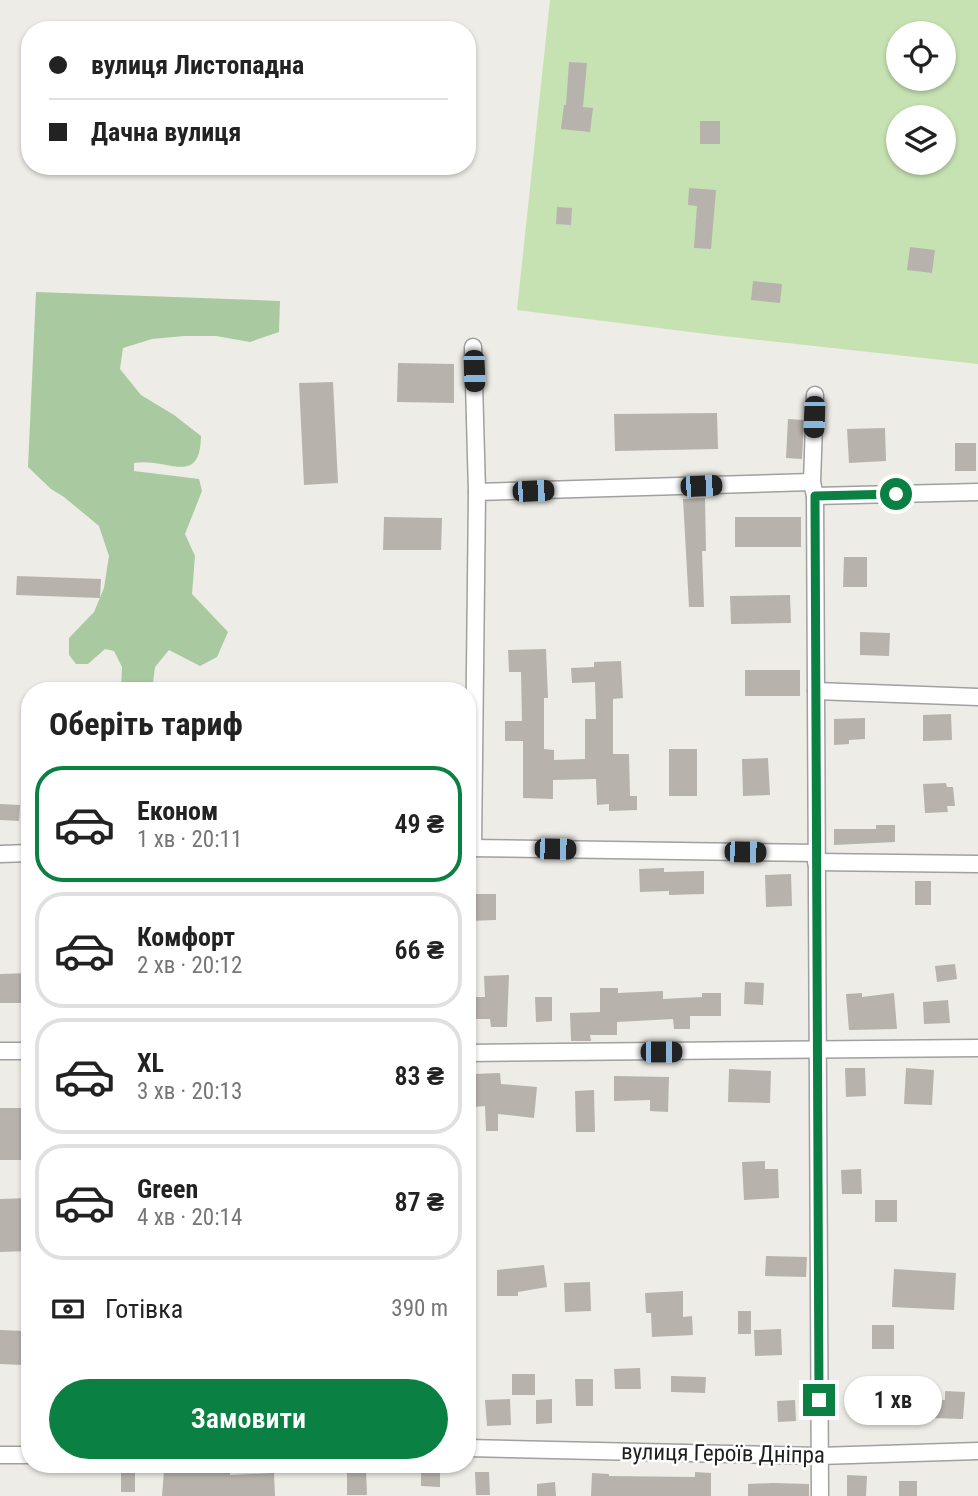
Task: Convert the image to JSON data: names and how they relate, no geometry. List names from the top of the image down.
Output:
{
  "streets": {
    "street": ["вулиця Героїв Дніпра"]
  },
  "page": {
    "banner": ["вулиця Листопадна", "Дачна вулиця"],
    "heading": "Оберіть тариф",
    "list": [
      {
        "name": "Економ",
        "note": "1 хв · 20:11",
        "value": "49 ₴"
      },
      {
        "name": "Комфорт",
        "note": "2 хв · 20:12",
        "value": "66 ₴"
      },
      {
        "name": "XL",
        "note": "3 хв · 20:13",
        "value": "83 ₴"
      },
      {
        "name": "Green",
        "note": "4 хв · 20:14",
        "value": "87 ₴"
      }
    ],
    "pay": ["Готівка", "390 m"],
    "buttons": "Замовити",
    "bubble": "1 хв"
  }
}
